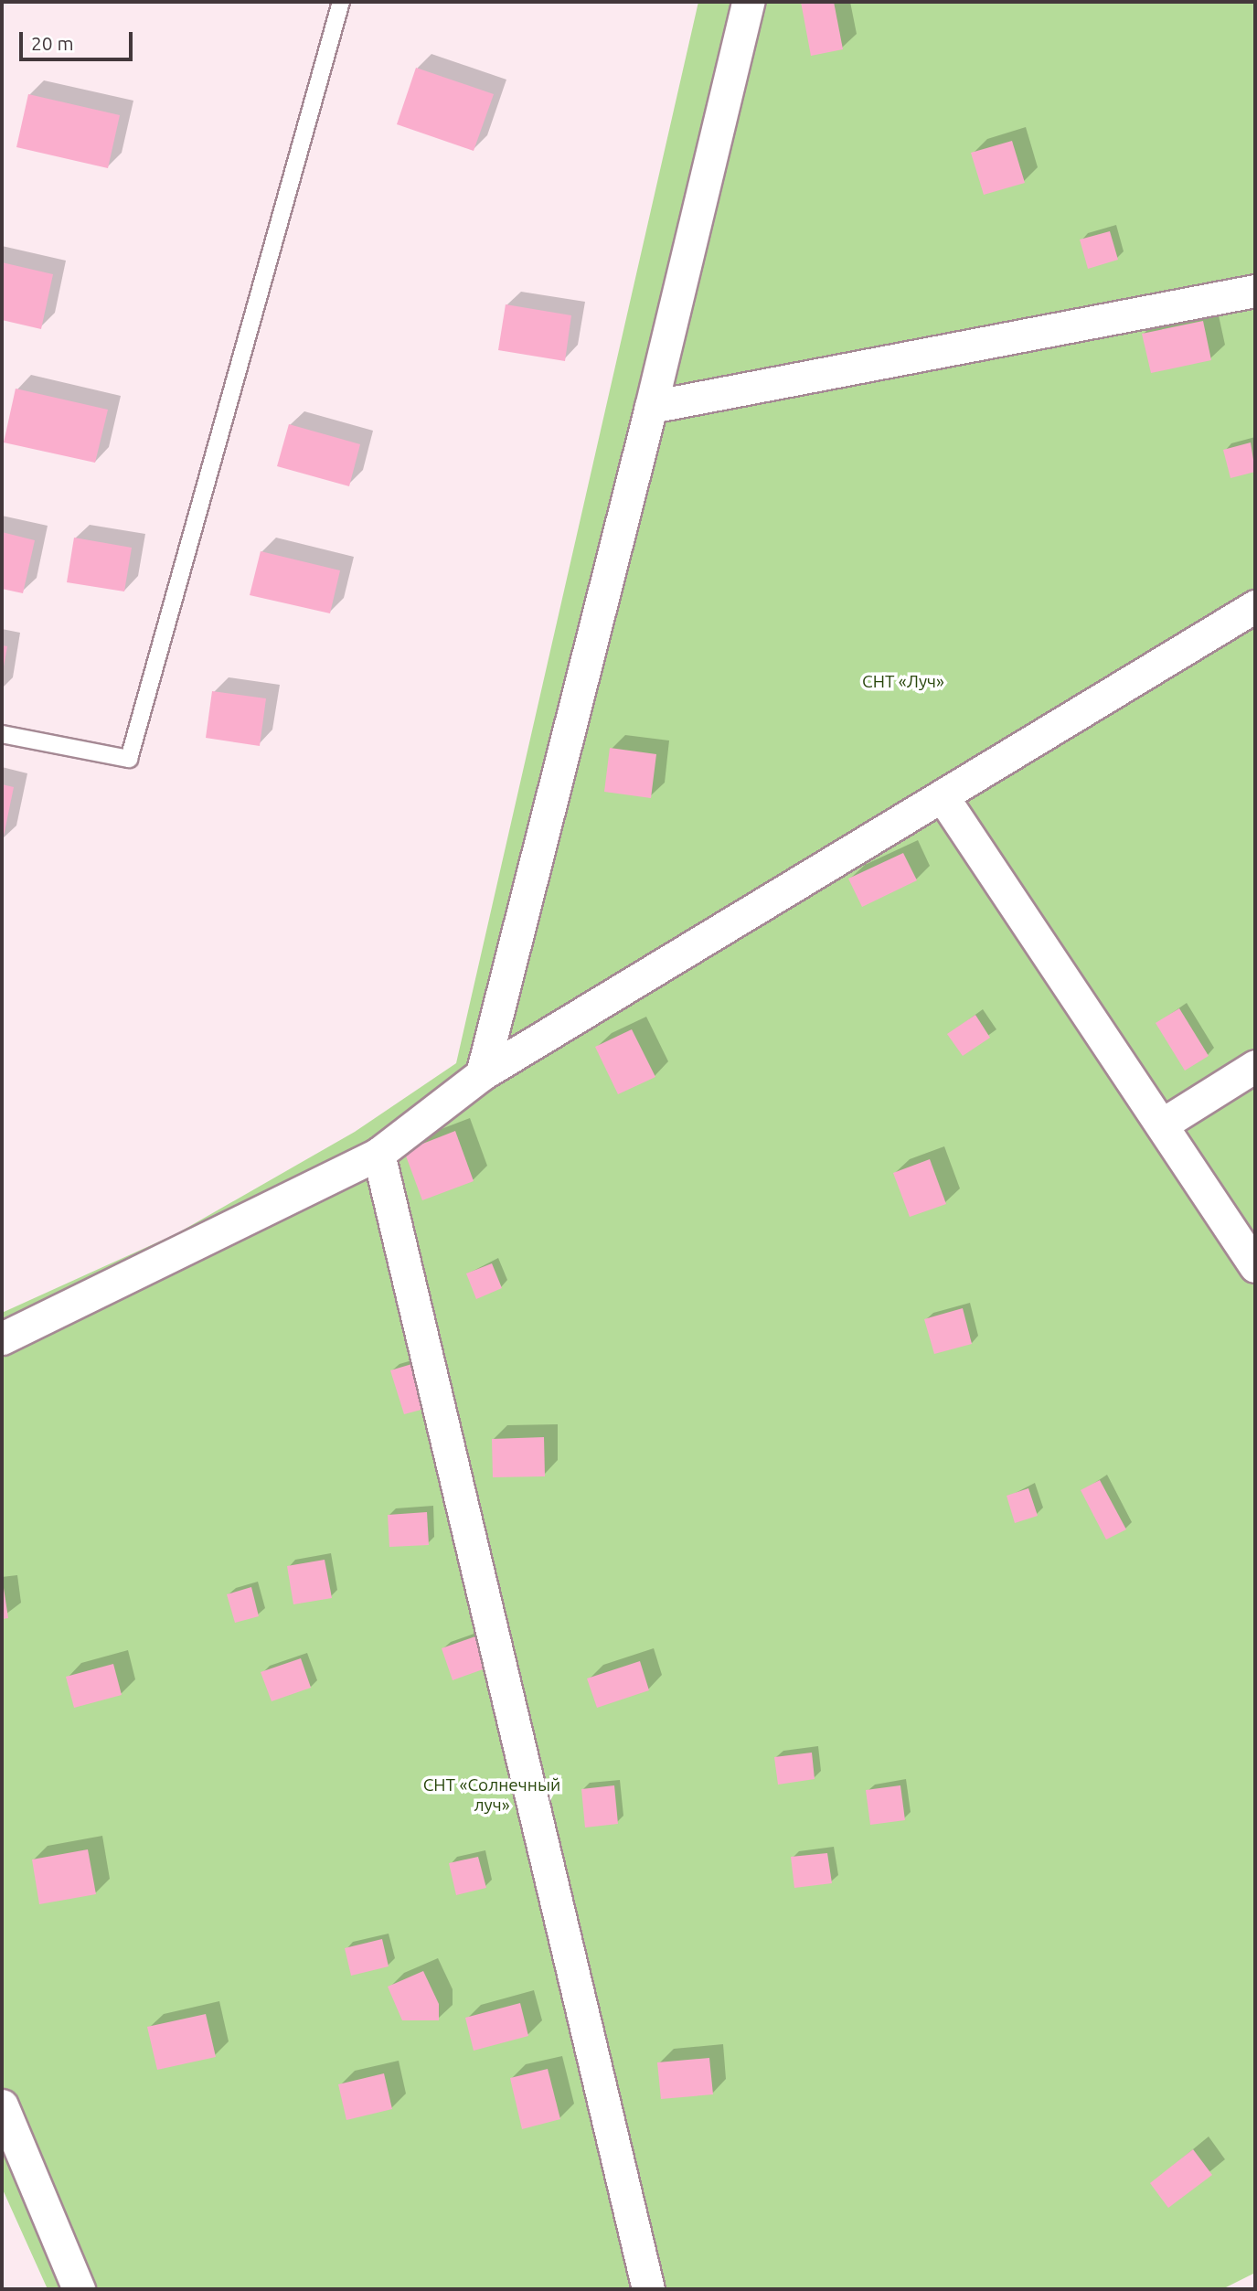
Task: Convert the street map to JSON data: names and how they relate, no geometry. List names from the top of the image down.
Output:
{
  "parks": ["СНТ «Луч»", "СНТ «Солнечный луч»"],
  "scale_bar": "20 m"
}
